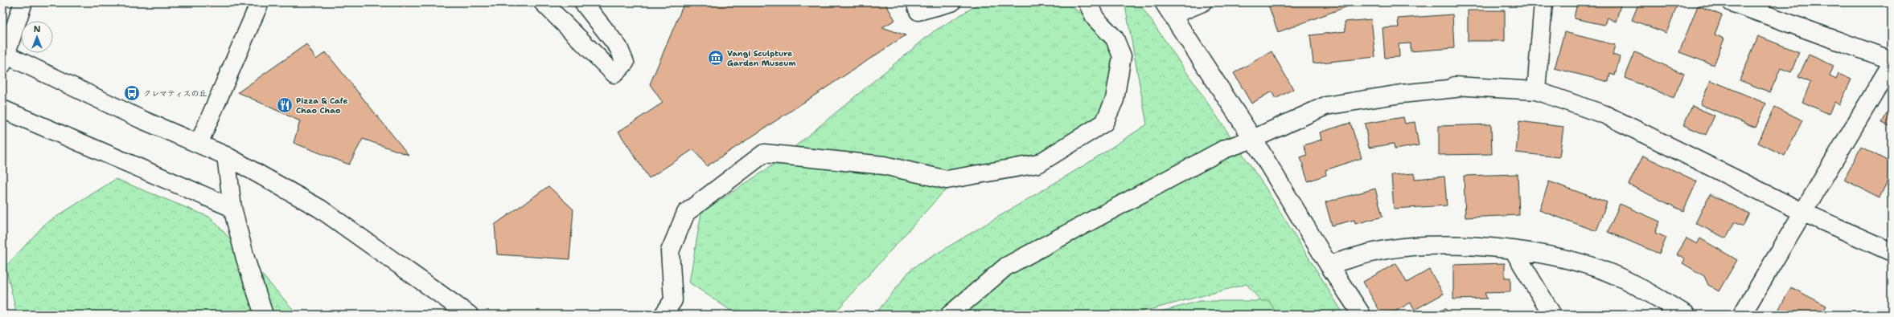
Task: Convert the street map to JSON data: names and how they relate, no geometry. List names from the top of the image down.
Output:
{
  "places": {
    "museum": ["Vangi Sculpture Garden Museum"],
    "bus stop": ["クレマティスの丘"],
    "restaurant": ["Pizza & Cafe Chao Chao"]
  },
  "north": "top"
}
